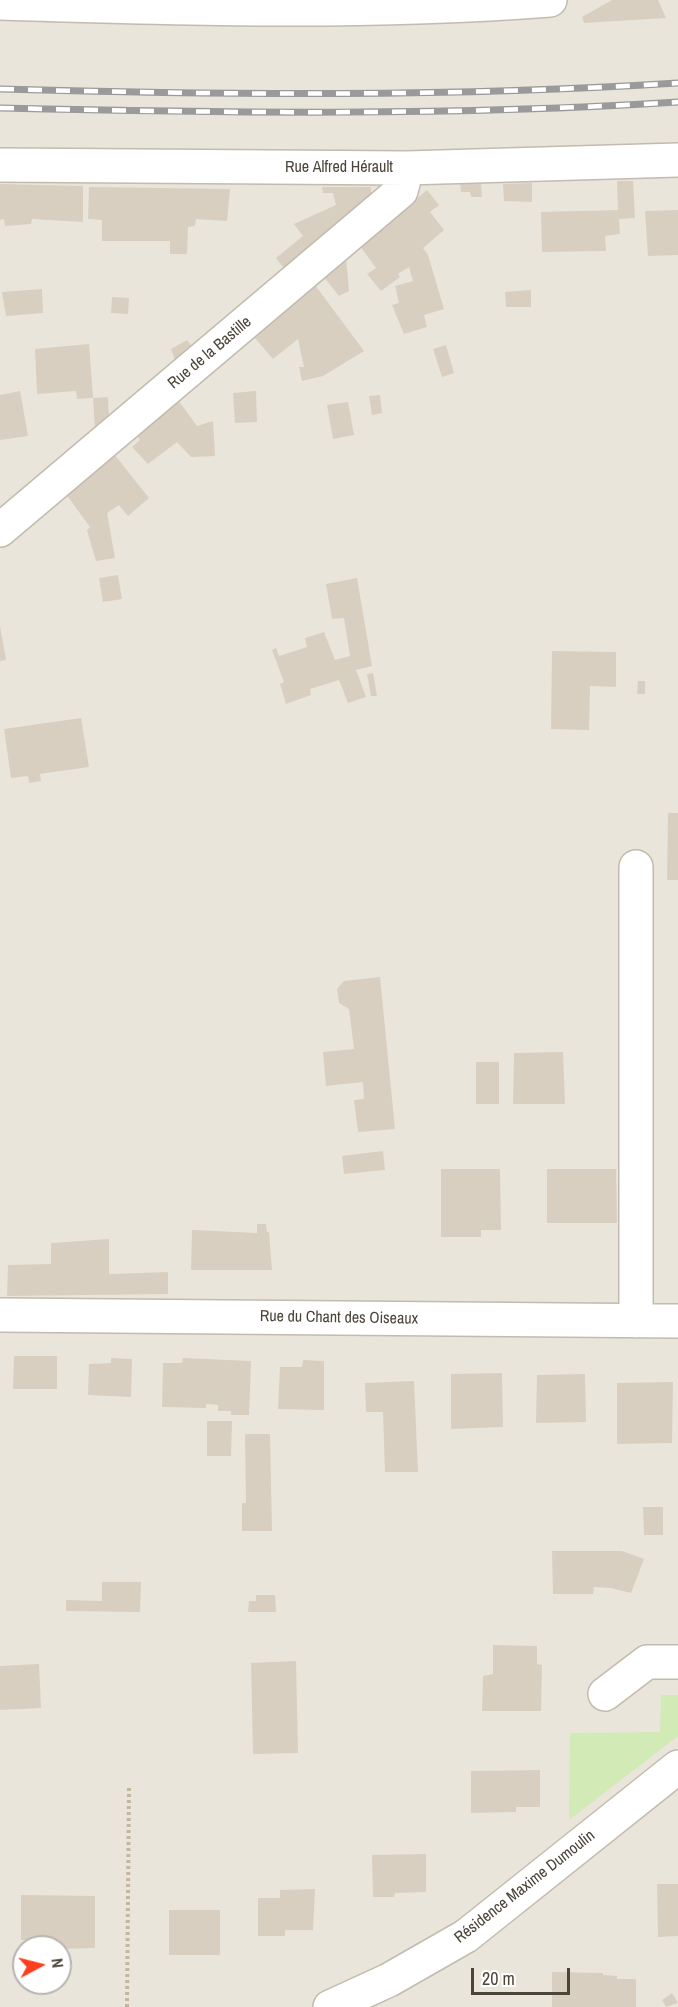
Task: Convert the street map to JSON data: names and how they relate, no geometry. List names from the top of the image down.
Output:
{
  "streets": {
    "street": [
      "Rue Alfred Hérault",
      "Rue de la Bastille",
      "Rue du Chant des Oiseaux",
      "Résidence Maxime Dumoulin"
    ]
  },
  "crossings": [
    ["Rue Alfred Hérault", "Rue de la Bastille"]
  ],
  "scale_bar": "20 m",
  "north": "right"
}
